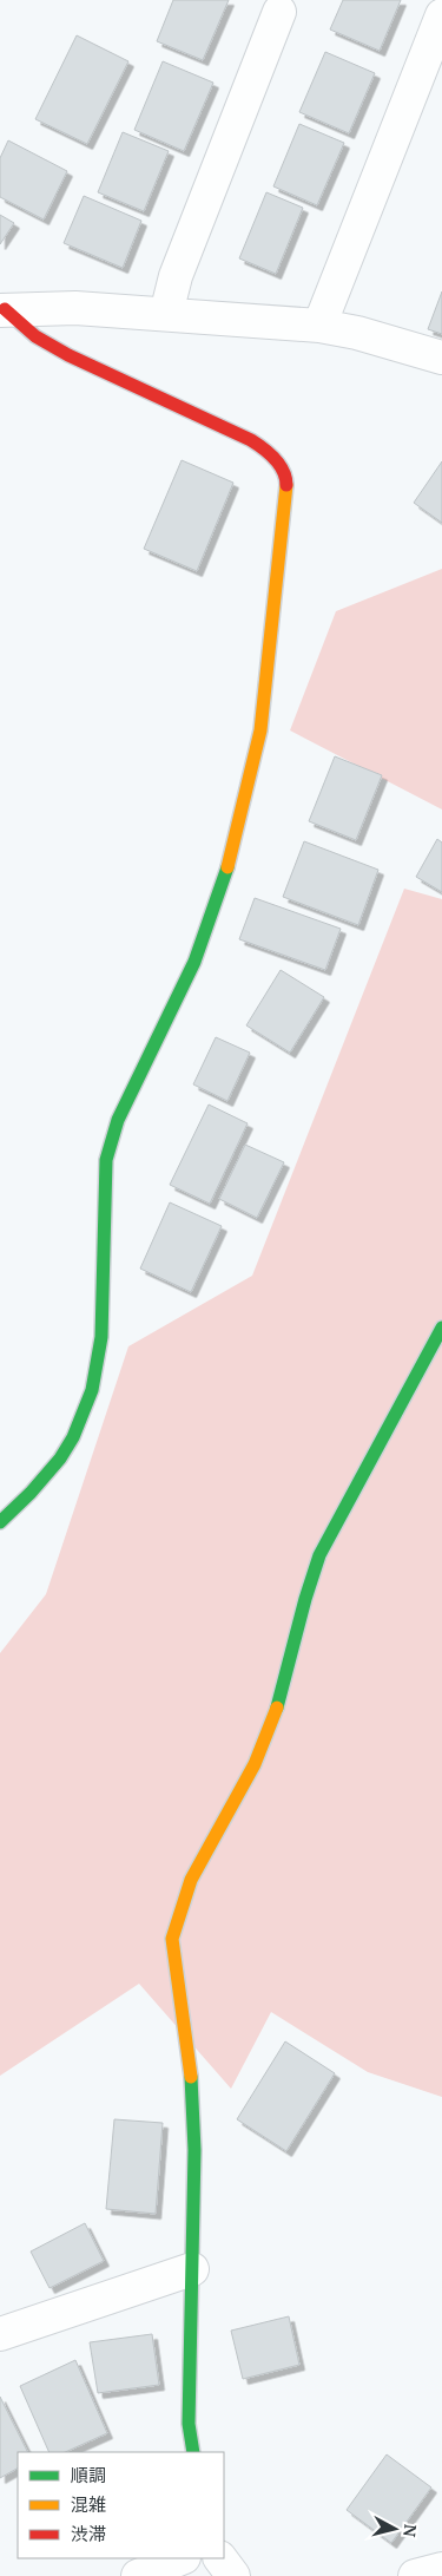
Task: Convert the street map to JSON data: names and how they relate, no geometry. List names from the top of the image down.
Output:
{
  "legend": ["順調", "混雑", "渋滞"],
  "north": "right"
}
